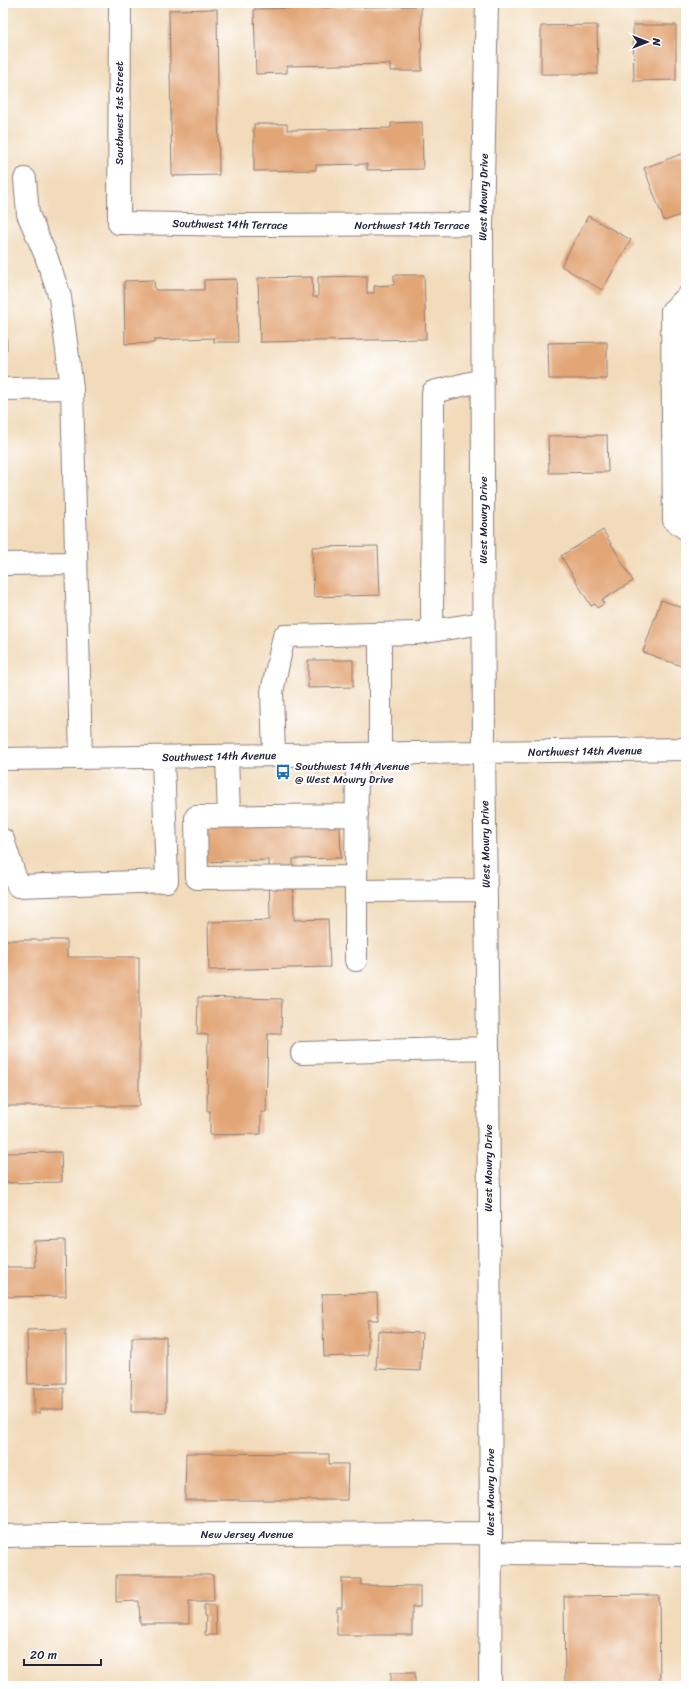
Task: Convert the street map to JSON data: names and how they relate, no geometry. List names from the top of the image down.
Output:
{
  "streets": {
    "street": [
      "Southwest 1st Street",
      "West Mowry Drive",
      "Southwest 14th Terrace",
      "Northwest 14th Terrace",
      "Northwest 14th Avenue",
      "Southwest 14th Avenue",
      "New Jersey Avenue"
    ]
  },
  "crossings": [
    ["Southwest 1st Street", "Southwest 14th Terrace"],
    ["West Mowry Drive", "Northwest 14th Terrace"],
    ["West Mowry Drive", "Northwest 14th Avenue"],
    ["West Mowry Drive", "Southwest 14th Avenue"],
    ["West Mowry Drive", "New Jersey Avenue"],
    ["Southwest 14th Terrace", "Northwest 14th Terrace"],
    ["Northwest 14th Avenue", "Southwest 14th Avenue"]
  ],
  "places": {
    "bus stop": ["Southwest 14th Avenue @ West Mowry Drive"]
  },
  "scale_bar": "20 m",
  "north": "right"
}
